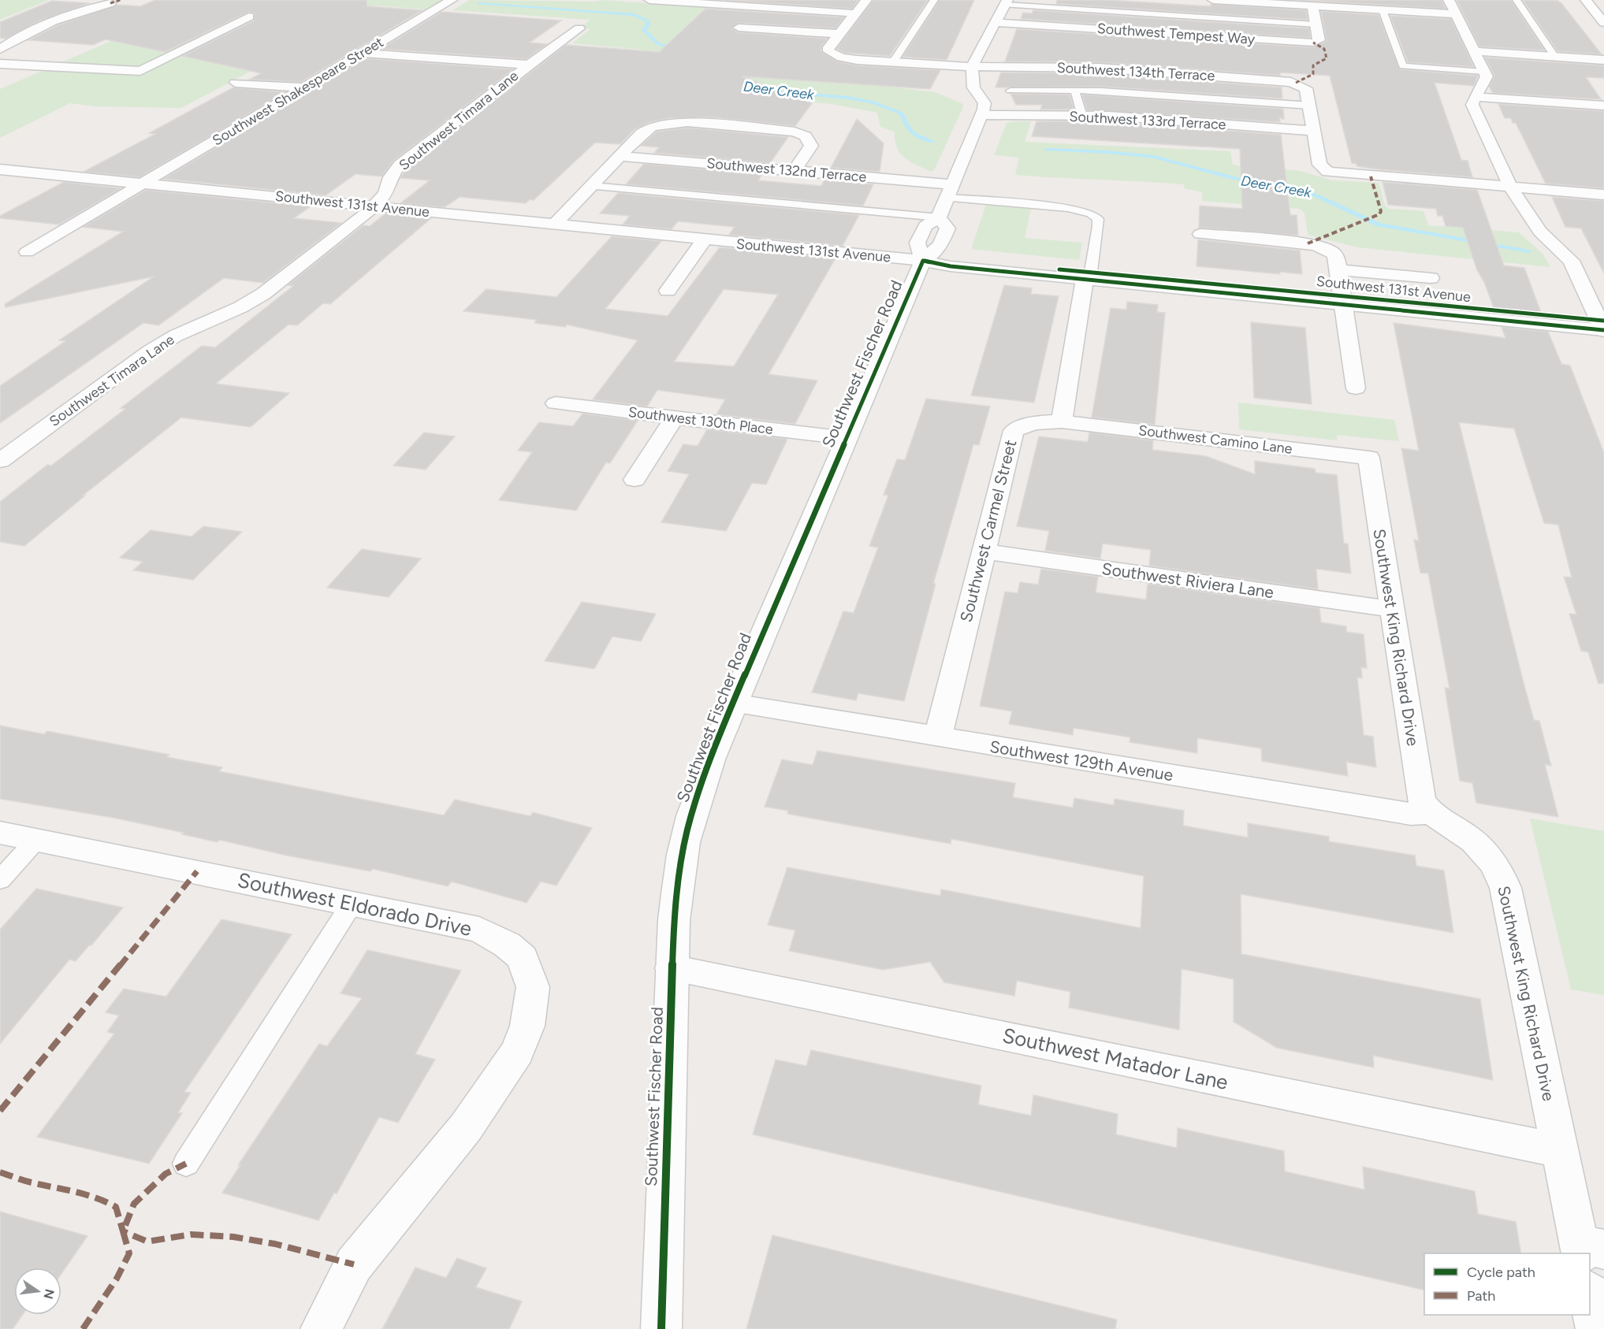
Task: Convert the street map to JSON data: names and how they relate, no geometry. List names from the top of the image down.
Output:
{
  "streets": {
    "street": [
      "Southwest Tempest Way",
      "Southwest 134th Terrace",
      "Southwest Shakespeare Street",
      "Southwest Timara Lane",
      "Southwest 133rd Terrace",
      "Southwest 132nd Terrace",
      "Southwest 131st Avenue",
      "Southwest Fischer Road",
      "Southwest 130th Place",
      "Southwest Camino Lane",
      "Southwest Carmel Street",
      "Southwest Riviera Lane",
      "Southwest King Richard Drive",
      "Southwest 129th Avenue",
      "Southwest Eldorado Drive",
      "Southwest Matador Lane"
    ]
  },
  "crossings": [
    ["Southwest Shakespeare Street", "Southwest 131st Avenue"],
    ["Southwest Timara Lane", "Southwest 131st Avenue"],
    ["Southwest 131st Avenue", "Southwest Fischer Road"],
    ["Southwest Fischer Road", "Southwest 130th Place"],
    ["Southwest Fischer Road", "Southwest 129th Avenue"],
    ["Southwest Fischer Road", "Southwest Matador Lane"],
    ["Southwest Camino Lane", "Southwest Carmel Street"],
    ["Southwest Camino Lane", "Southwest King Richard Drive"],
    ["Southwest Carmel Street", "Southwest Riviera Lane"],
    ["Southwest Carmel Street", "Southwest 129th Avenue"],
    ["Southwest Riviera Lane", "Southwest King Richard Drive"],
    ["Southwest King Richard Drive", "Southwest 129th Avenue"],
    ["Southwest King Richard Drive", "Southwest Matador Lane"]
  ],
  "water": ["Deer Creek"],
  "legend": ["Cycle path", "Path"],
  "north": "right"
}
